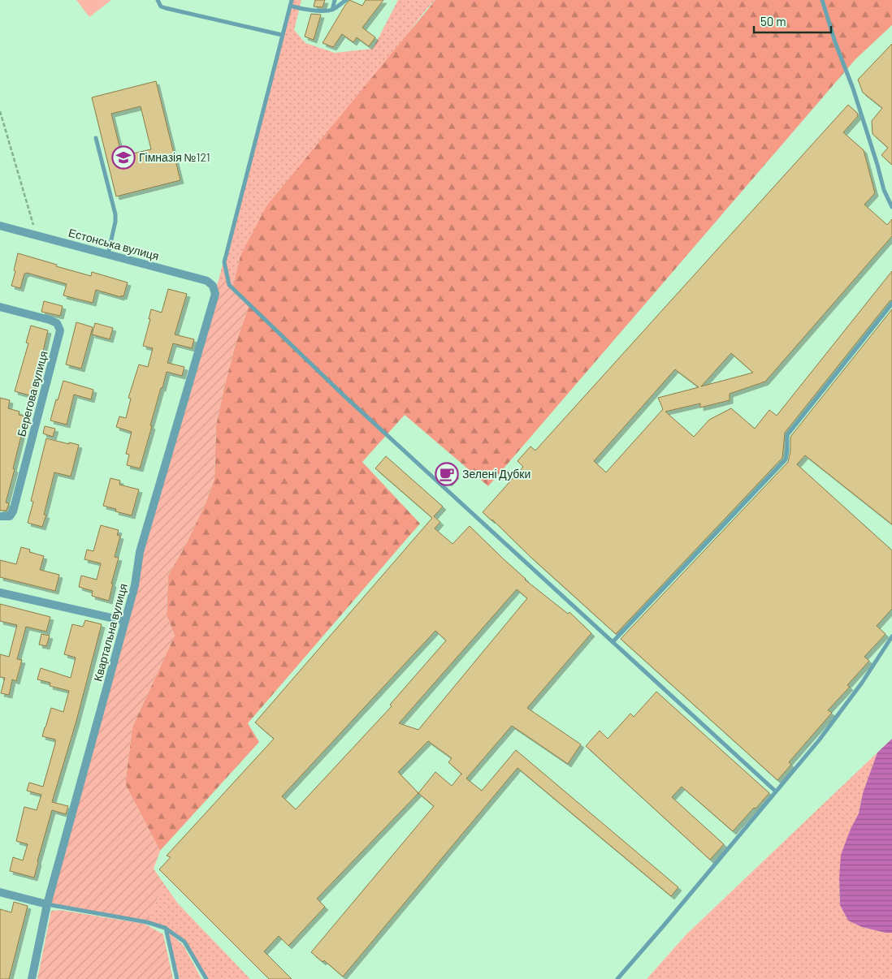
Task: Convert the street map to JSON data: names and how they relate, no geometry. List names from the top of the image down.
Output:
{
  "streets": {
    "street": ["Естонська вулиця", "Берегова вулиця", "Квартальна вулиця"]
  },
  "crossings": [
    ["Естонська вулиця", "Квартальна вулиця"]
  ],
  "places": {
    "school or university": ["Гімназія №121"],
    "cafe": ["Зелені Дубки"]
  },
  "scale_bar": "50 m"
}
